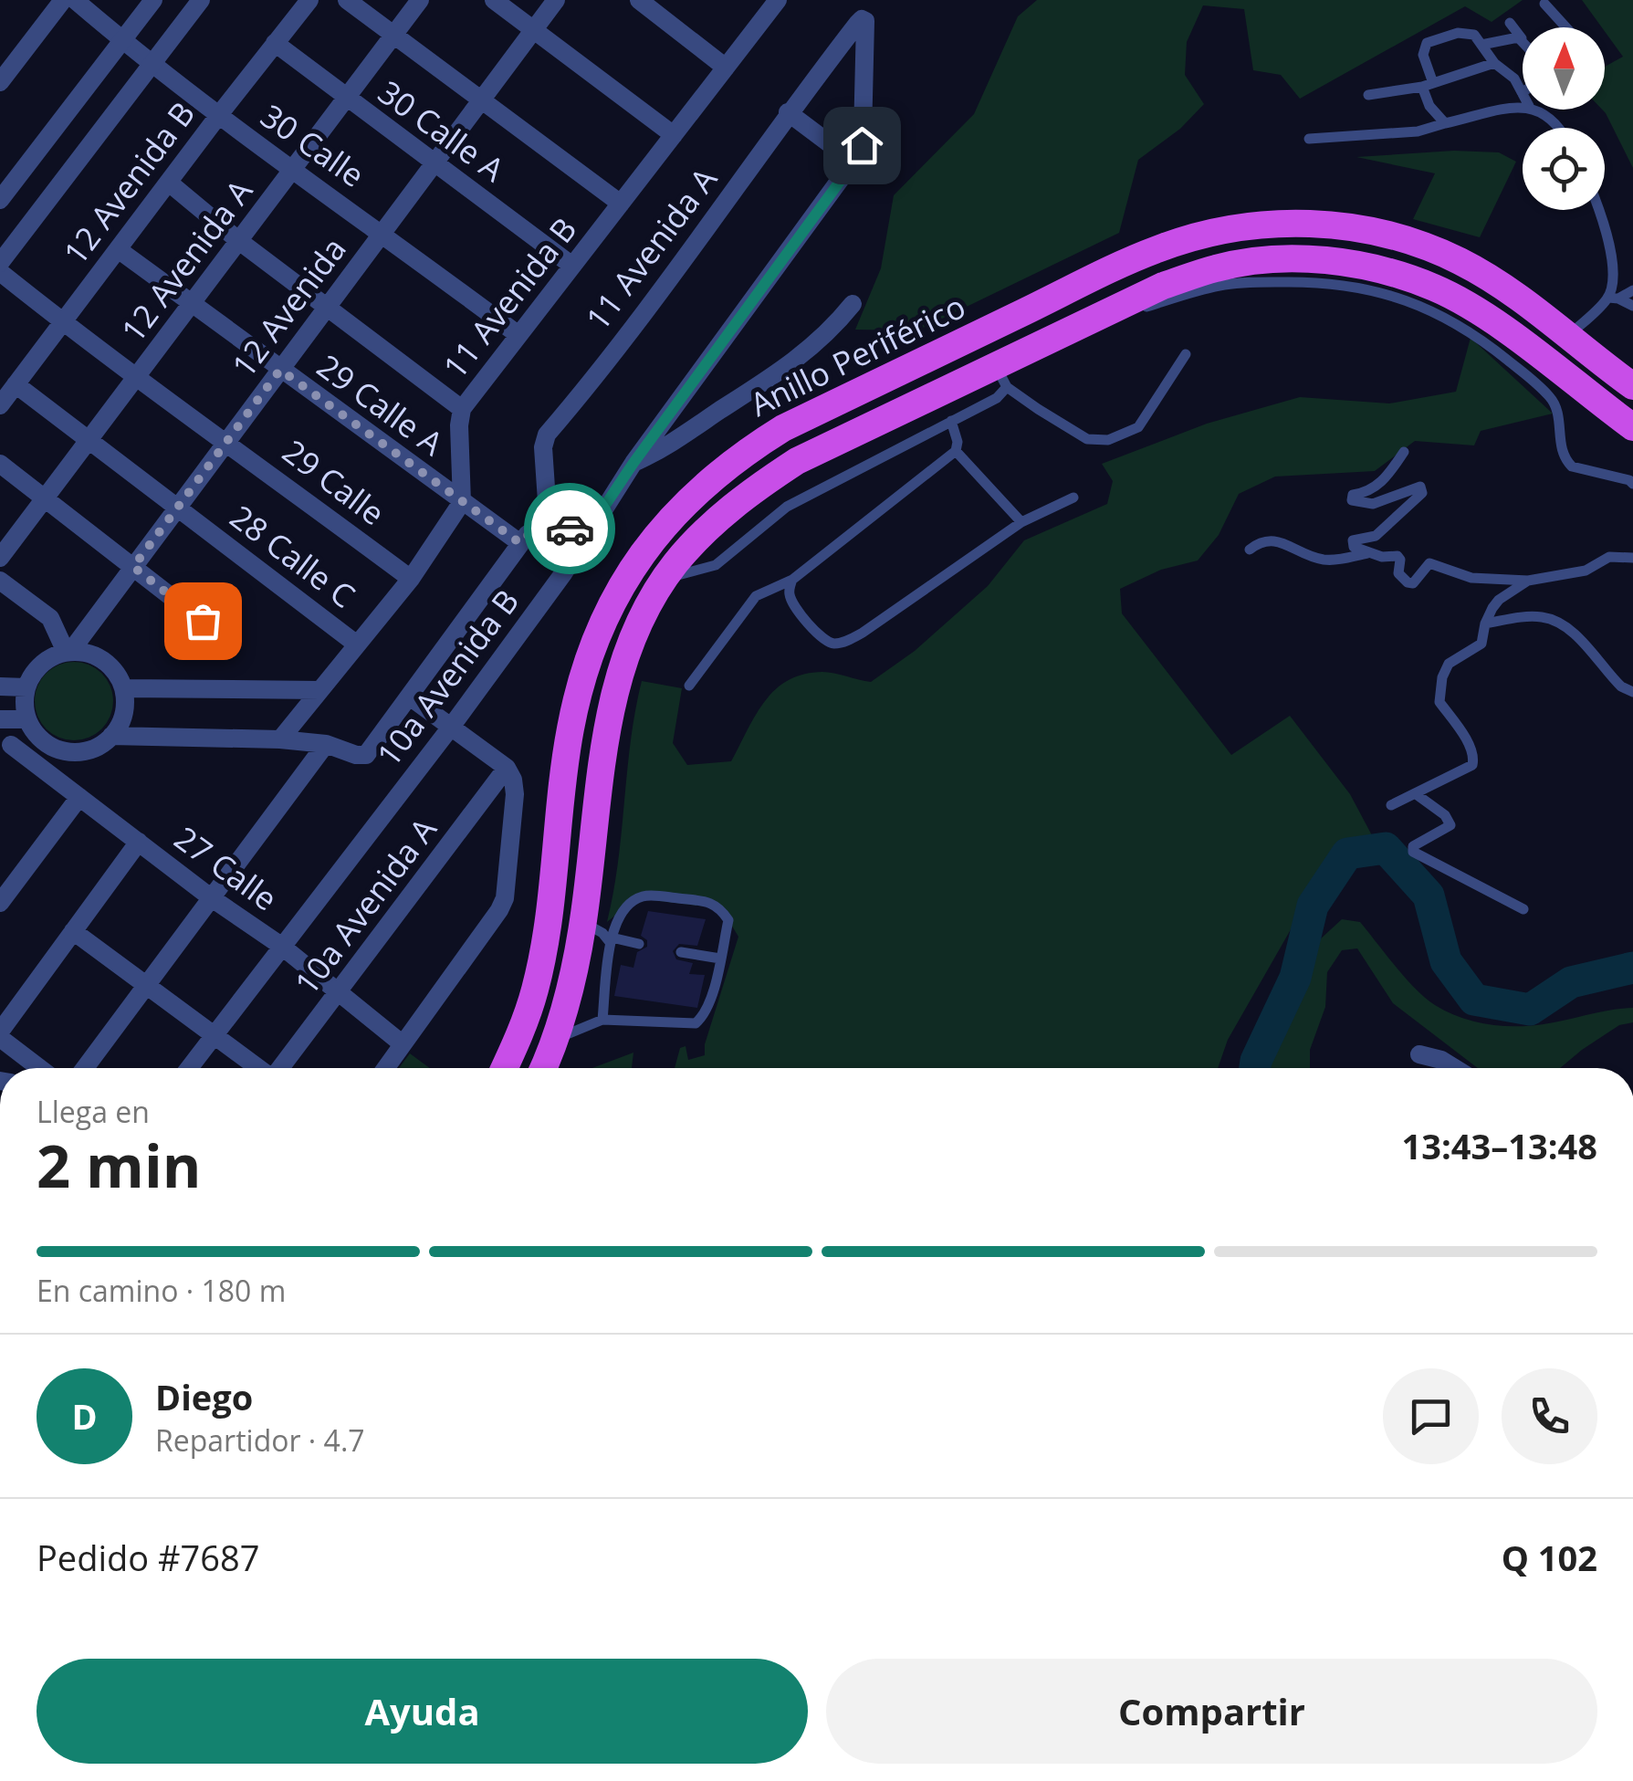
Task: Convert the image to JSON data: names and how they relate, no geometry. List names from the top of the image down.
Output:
{
  "streets": {
    "highway": ["Anillo Periférico"],
    "street": [
      "30 Calle A",
      "30 Calle",
      "12 Avenida B",
      "11 Avenida A",
      "12 Avenida A",
      "11 Avenida B",
      "12 Avenida",
      "29 Calle A",
      "29 Calle",
      "28 Calle C",
      "10a Avenida B",
      "27 Calle",
      "10a Avenida A"
    ]
  },
  "crossings": [
    ["30 Calle A", "12 Avenida B"],
    ["30 Calle A", "12 Avenida A"],
    ["30 Calle A", "11 Avenida B"],
    ["30 Calle A", "12 Avenida"],
    ["30 Calle", "12 Avenida B"],
    ["30 Calle", "12 Avenida A"],
    ["30 Calle", "11 Avenida B"],
    ["30 Calle", "12 Avenida"],
    ["12 Avenida B", "29 Calle A"],
    ["12 Avenida B", "29 Calle"],
    ["12 Avenida B", "28 Calle C"],
    ["11 Avenida A", "10a Avenida B"],
    ["12 Avenida A", "29 Calle A"],
    ["12 Avenida A", "29 Calle"],
    ["12 Avenida A", "28 Calle C"],
    ["11 Avenida B", "29 Calle A"],
    ["12 Avenida", "29 Calle A"],
    ["12 Avenida", "29 Calle"],
    ["12 Avenida", "28 Calle C"],
    ["10a Avenida B", "27 Calle"],
    ["27 Calle", "10a Avenida A"]
  ],
  "north": "top",
  "page": {
    "heading": ["2 min", "Llega en", "13:43–13:48"],
    "panel": [
      "Diego",
      "Repartidor · 4.7",
      "Pedido #7687",
      "Q 102"
    ],
    "bar": "En camino · 180 m",
    "round": "D",
    "buttons": ["Ayuda", "Compartir"]
  }
}
